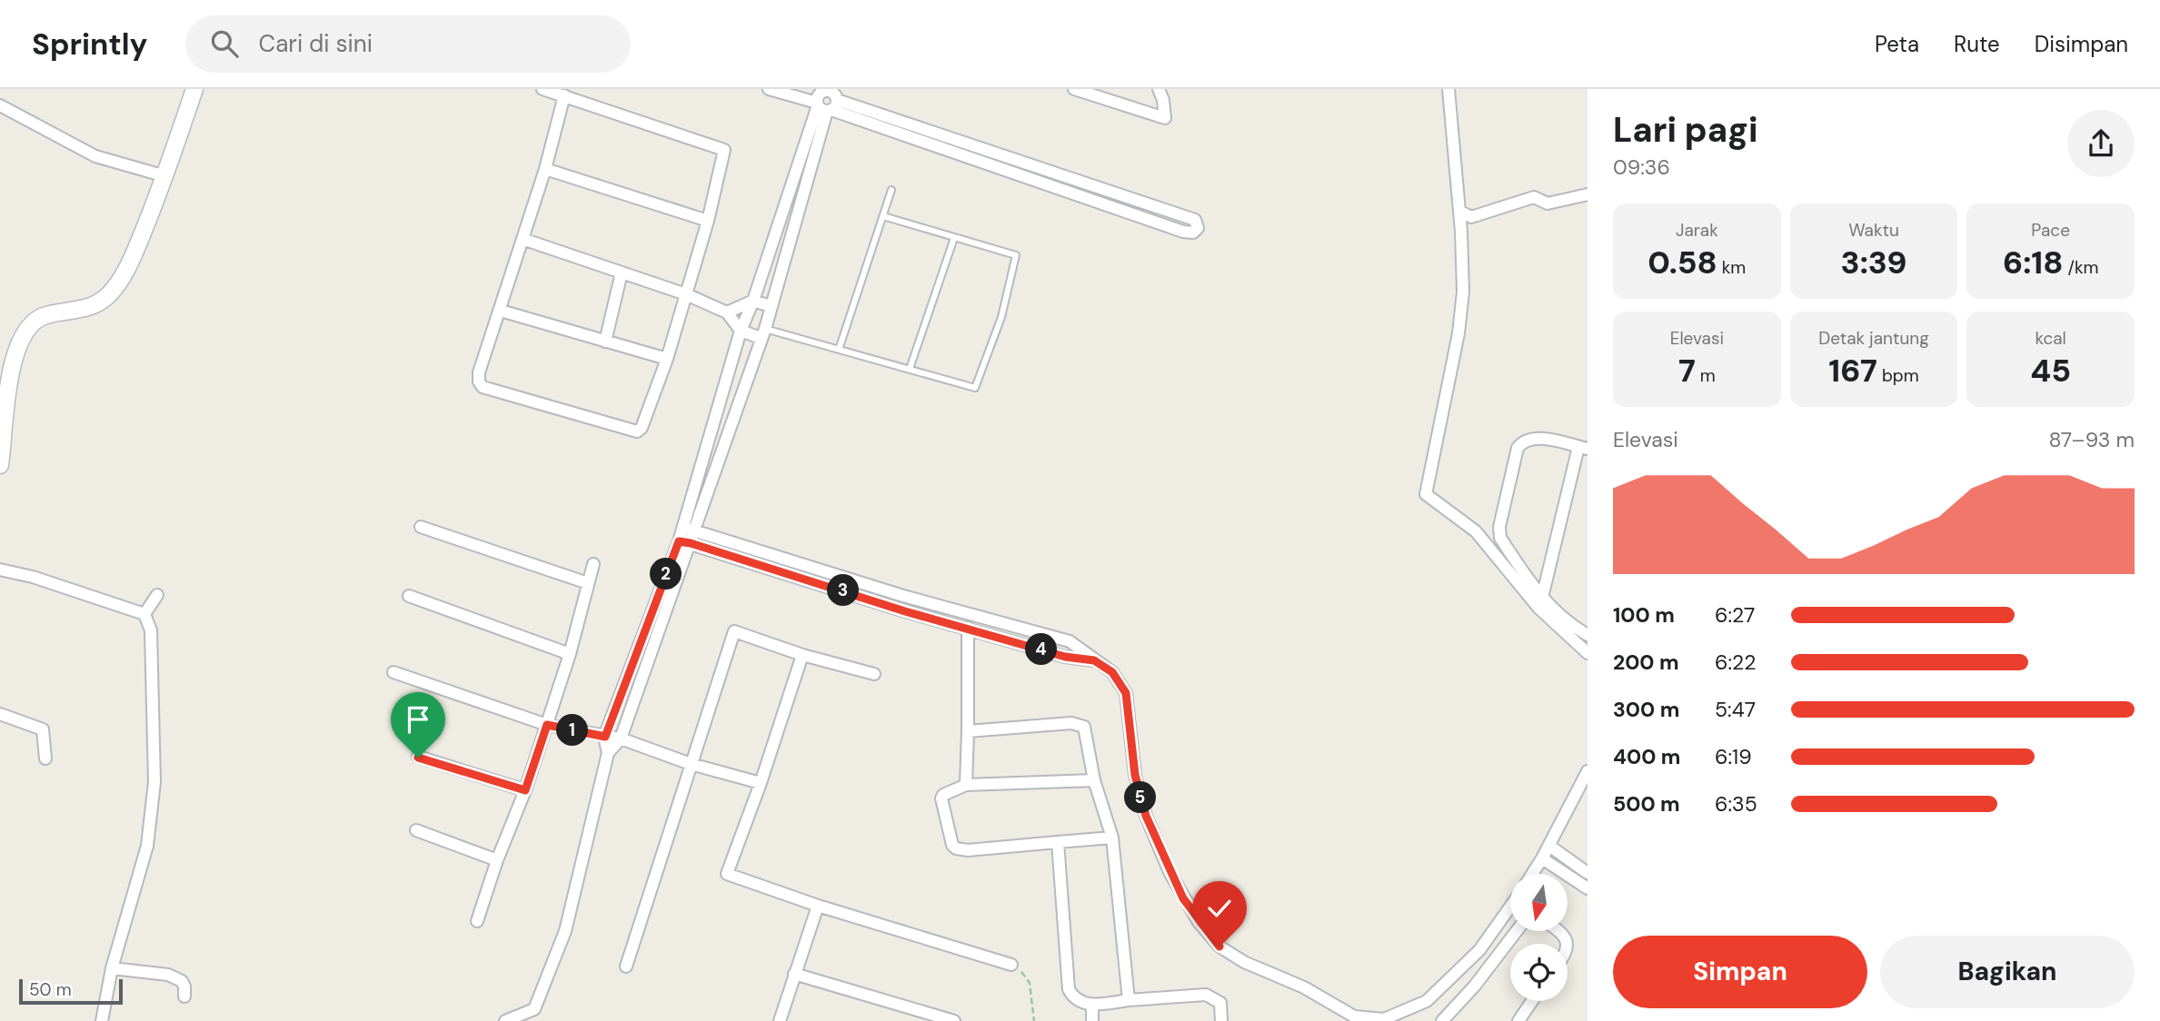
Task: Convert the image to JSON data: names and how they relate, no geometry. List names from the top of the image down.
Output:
{
  "scale_bar": "50 m",
  "north": "bottom",
  "page": {
    "header": "Sprintly",
    "search": "Cari di sini",
    "nav": ["Peta", "Rute", "Disimpan"],
    "heading": ["Lari pagi", "09:36"],
    "stats": [
      ["Jarak", "0.58 km"],
      ["Waktu", "3:39"],
      ["Pace", "6:18 /km"],
      ["Elevasi", "7 m"],
      ["Detak jantung", "167 bpm"],
      ["kcal", "45"]
    ],
    "chart": ["Elevasi", "87–93 m"],
    "pins": [
      "2",
      "3",
      "4",
      "1",
      "5"
    ],
    "list": [
      {
        "name": "100 m",
        "note": "6:27"
      },
      {
        "name": "200 m",
        "note": "6:22"
      },
      {
        "name": "300 m",
        "note": "5:47"
      },
      {
        "name": "400 m",
        "note": "6:19"
      },
      {
        "name": "500 m",
        "note": "6:35"
      }
    ],
    "buttons": ["Simpan", "Bagikan"],
    "scale": "50 m"
  }
}
